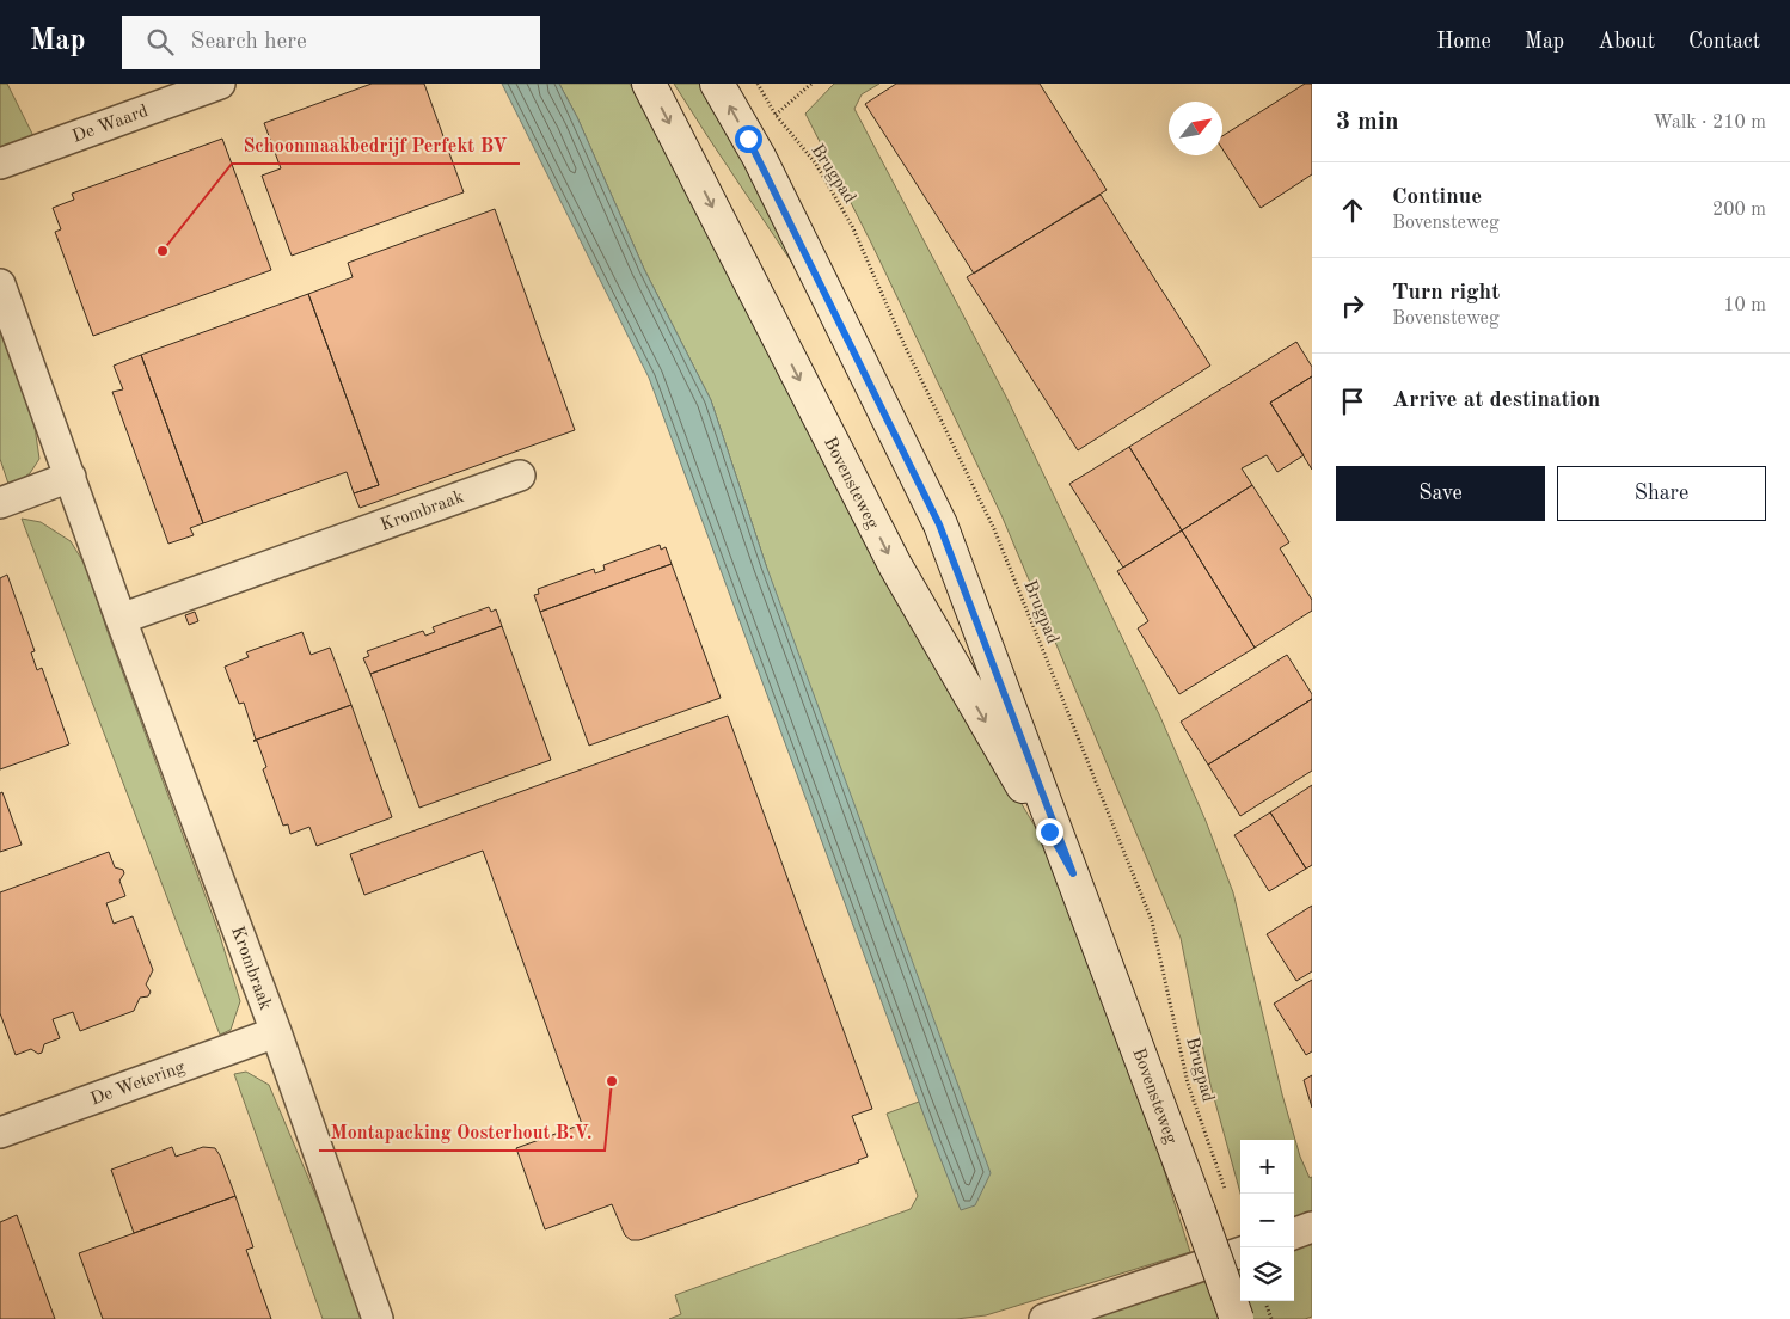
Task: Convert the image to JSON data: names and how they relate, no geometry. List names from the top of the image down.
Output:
{
  "streets": {
    "main road": ["Bovensteweg"],
    "street": ["De Waard", "Krombraak", "De Wetering"],
    "path": ["Brugpad"]
  },
  "crossings": [
    ["Brugpad", "Bovensteweg"],
    ["Krombraak", "De Wetering"]
  ],
  "places": ["Schoonmaakbedrijf Perfekt BV", "Montapacking Oosterhout B.V."],
  "north": "top right",
  "page": {
    "header": "Map",
    "search": "Search here",
    "nav": [
      "Home",
      "Map",
      "About",
      "Contact"
    ],
    "heading": ["3 min", "Walk · 210 m"],
    "list": [
      ["Continue", "Bovensteweg", "200 m"],
      ["Turn right", "Bovensteweg", "10 m"],
      "Arrive at destination"
    ],
    "buttons": ["Save", "Share"],
    "map_buttons": ["+", "−"]
  }
}
